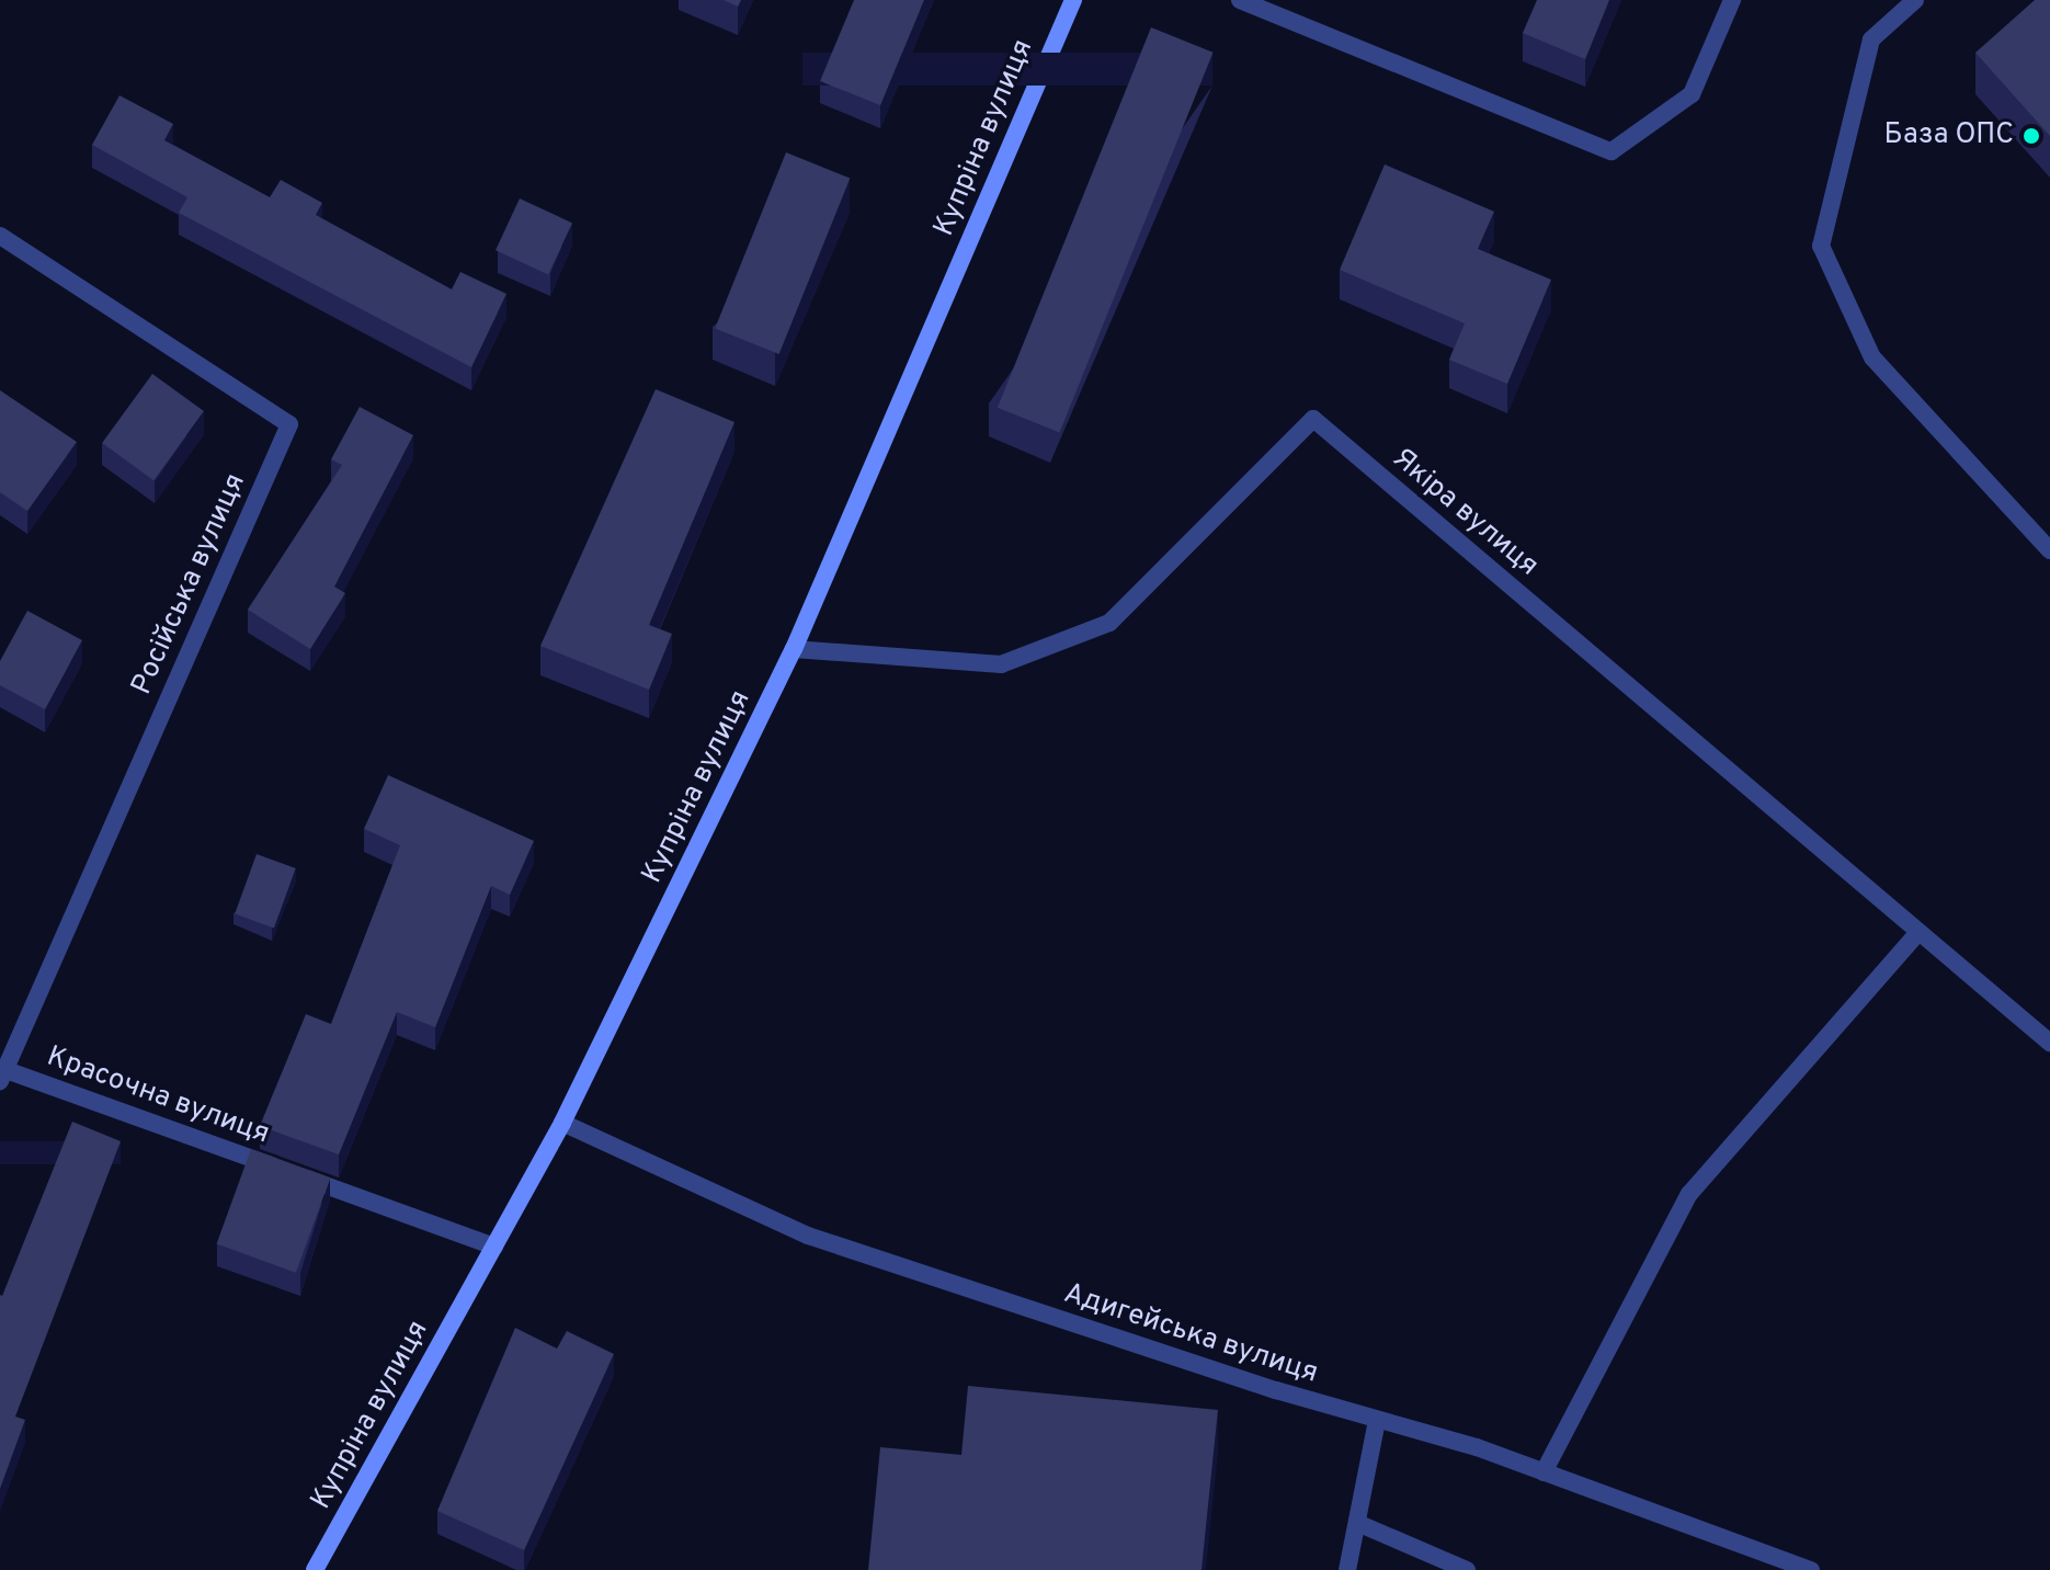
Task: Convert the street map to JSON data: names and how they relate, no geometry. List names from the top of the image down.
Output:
{
  "streets": {
    "main road": ["Купріна вулиця"],
    "street": [
      "Якіра вулиця",
      "Російська вулиця",
      "Красочна вулиця",
      "Адигейська вулиця"
    ]
  },
  "crossings": [
    ["Купріна вулиця", "Якіра вулиця"],
    ["Купріна вулиця", "Красочна вулиця"],
    ["Купріна вулиця", "Адигейська вулиця"],
    ["Російська вулиця", "Красочна вулиця"]
  ],
  "places": ["База ОПС"]
}
